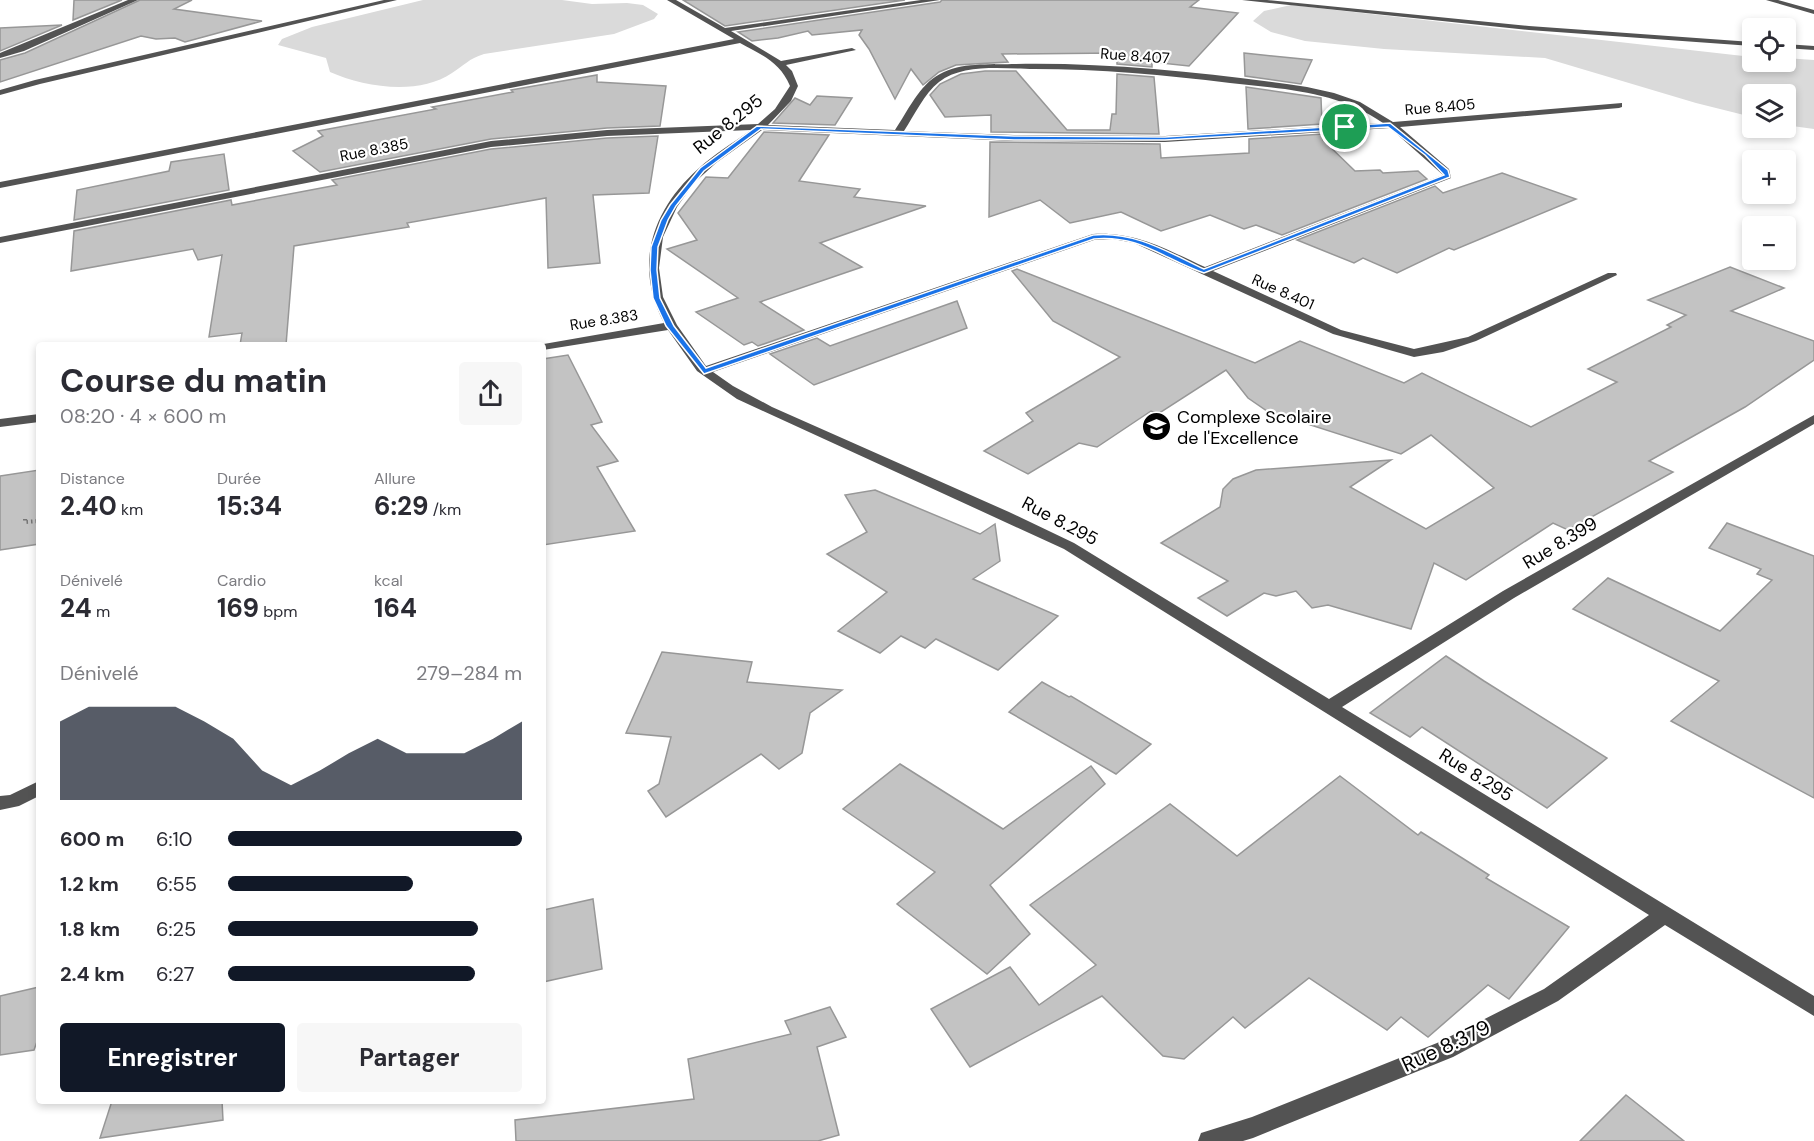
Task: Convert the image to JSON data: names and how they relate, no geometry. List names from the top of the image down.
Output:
{
  "streets": {
    "street": [
      "Rue 8.407",
      "Rue 8.405",
      "Rue 8.295",
      "Rue 8.385",
      "Rue 8.401",
      "Rue 8.383",
      "Rue 8.399",
      "Rue 8.379"
    ]
  },
  "crossings": [
    ["Rue 8.407", "Rue 8.405"],
    ["Rue 8.407", "Rue 8.401"],
    ["Rue 8.405", "Rue 8.295"],
    ["Rue 8.405", "Rue 8.385"],
    ["Rue 8.295", "Rue 8.385"],
    ["Rue 8.295", "Rue 8.401"],
    ["Rue 8.295", "Rue 8.383"],
    ["Rue 8.295", "Rue 8.399"],
    ["Rue 8.295", "Rue 8.379"]
  ],
  "places": {
    "school or university": ["Complexe Scolaire de l'Excellence"]
  },
  "page": {
    "map_buttons": ["+", "−"],
    "heading": ["Course du matin", "08:20 · 4 × 600 m"],
    "stats": [
      ["Distance", "2.40 km"],
      ["Durée", "15:34"],
      ["Allure", "6:29 /km"],
      ["Dénivelé", "24 m"],
      ["Cardio", "169 bpm"],
      ["kcal", "164"]
    ],
    "chart": ["Dénivelé", "279–284 m"],
    "list": [
      {
        "name": "600 m",
        "note": "6:10"
      },
      {
        "name": "1.2 km",
        "note": "6:55"
      },
      {
        "name": "1.8 km",
        "note": "6:25"
      },
      {
        "name": "2.4 km",
        "note": "6:27"
      }
    ],
    "buttons": ["Enregistrer", "Partager"]
  }
}
